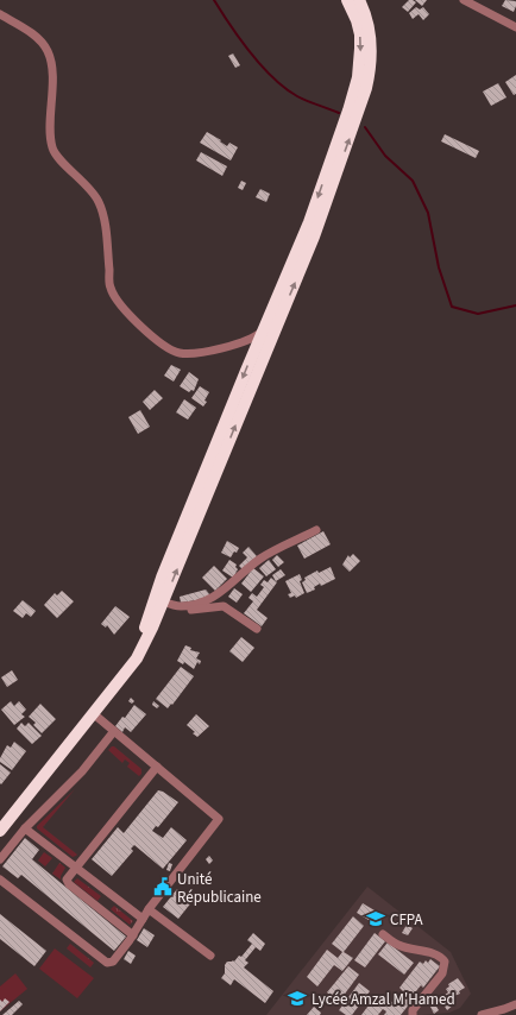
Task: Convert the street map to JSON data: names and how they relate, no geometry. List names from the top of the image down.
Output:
{
  "places": {
    "public building": ["Unité Républicaine"],
    "school or university": ["CFPA", "Lycée Amzal M'Hamed"]
  }
}
